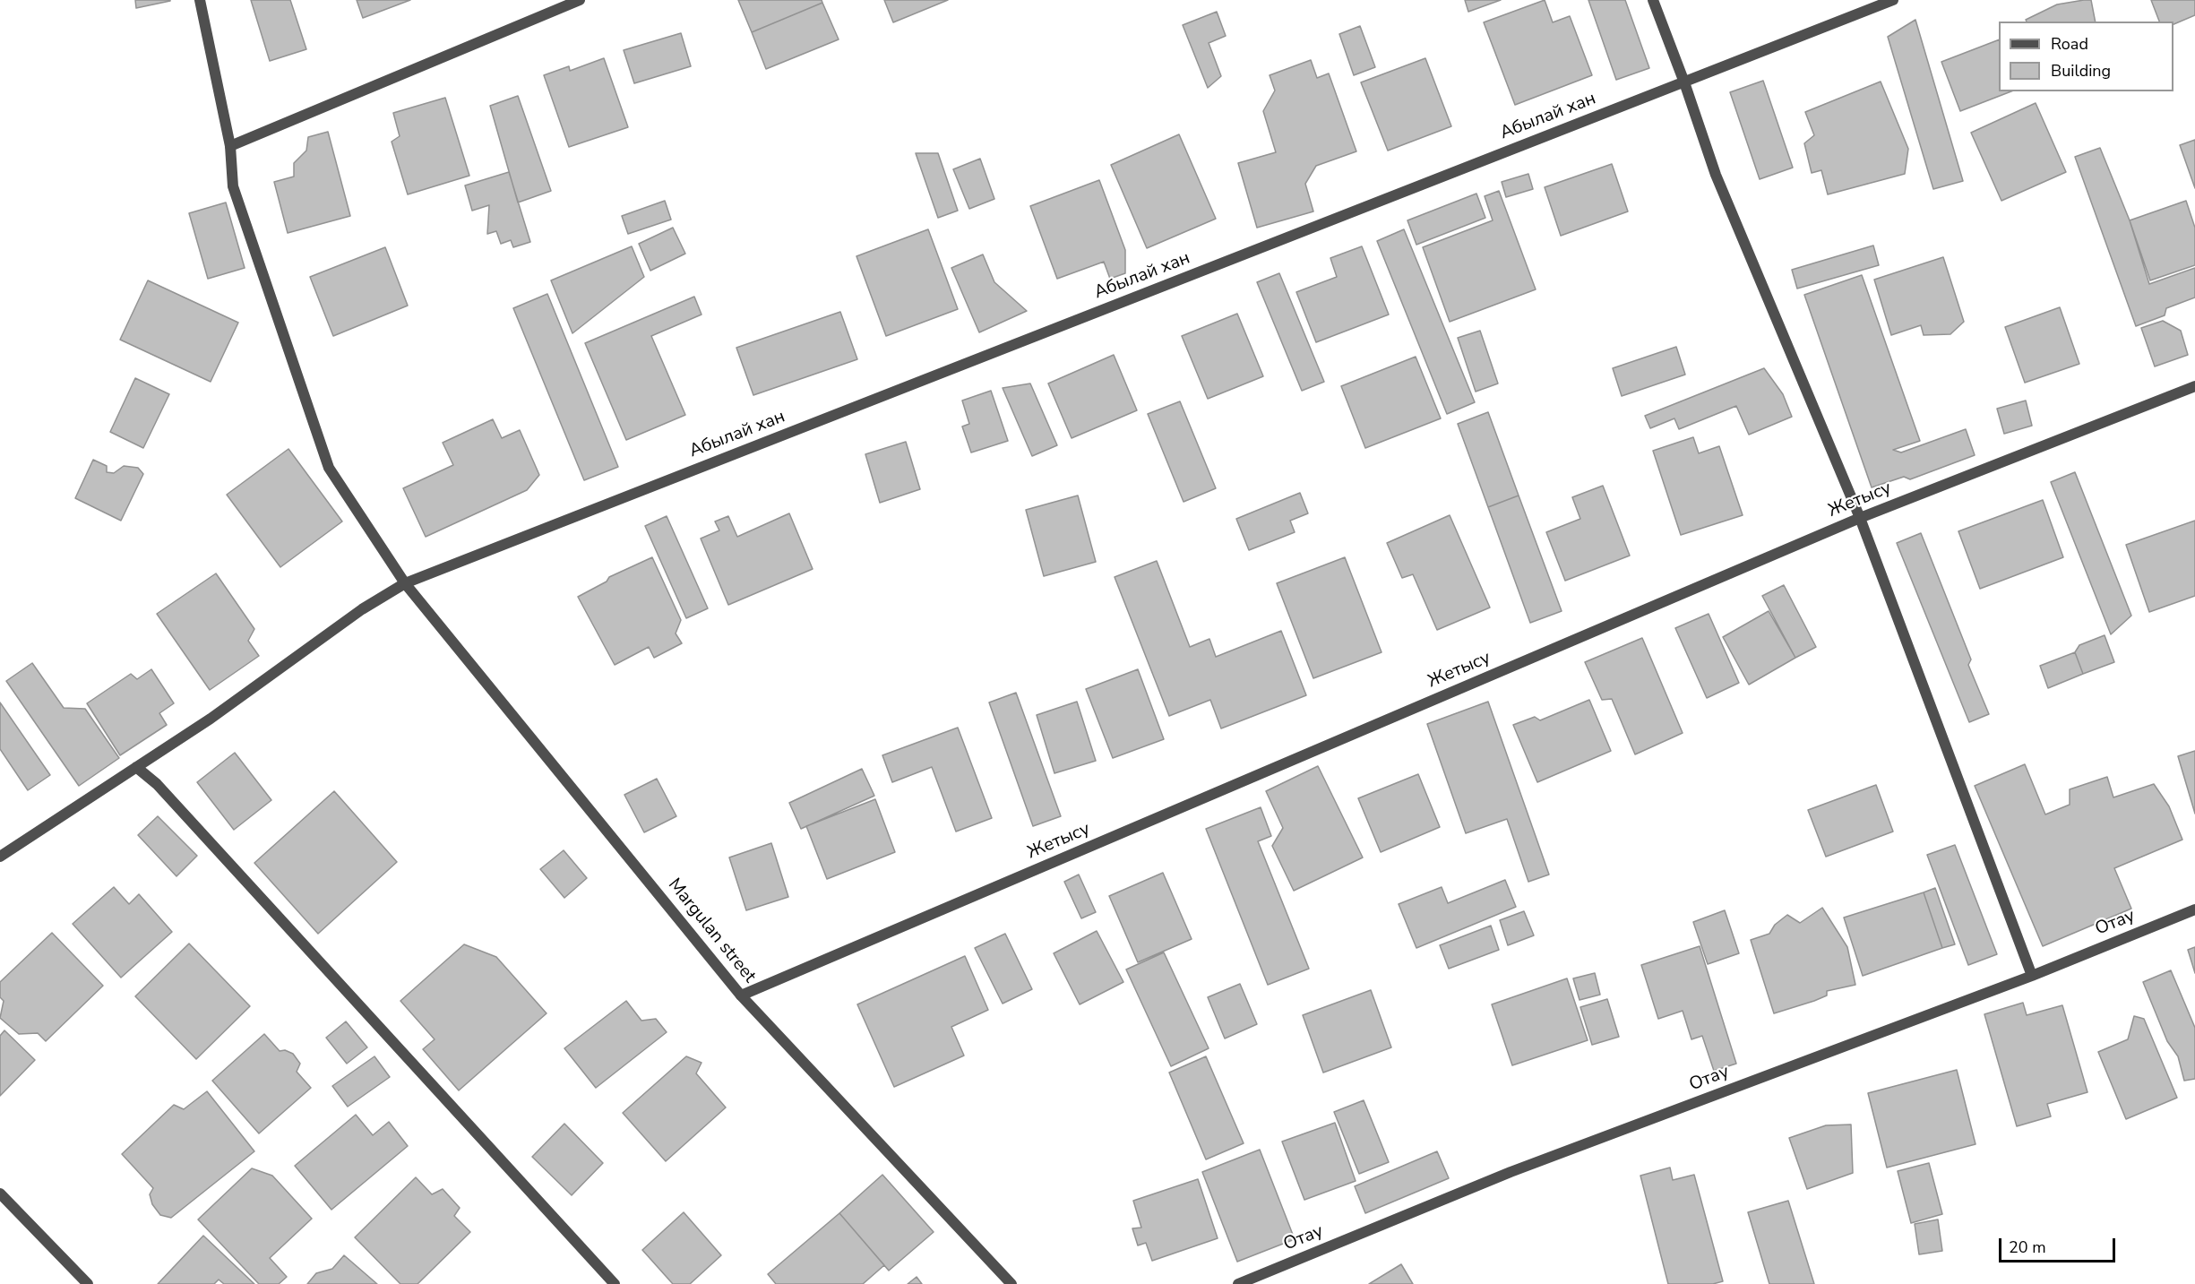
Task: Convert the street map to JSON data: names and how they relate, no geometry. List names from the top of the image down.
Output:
{
  "streets": {
    "street": [
      "Абылай хан",
      "Жетысу",
      "Отау",
      "Margulan street"
    ]
  },
  "crossings": [
    ["Абылай хан", "Margulan street"],
    ["Жетысу", "Margulan street"]
  ],
  "legend": ["Road", "Building"],
  "scale_bar": "20 m"
}
